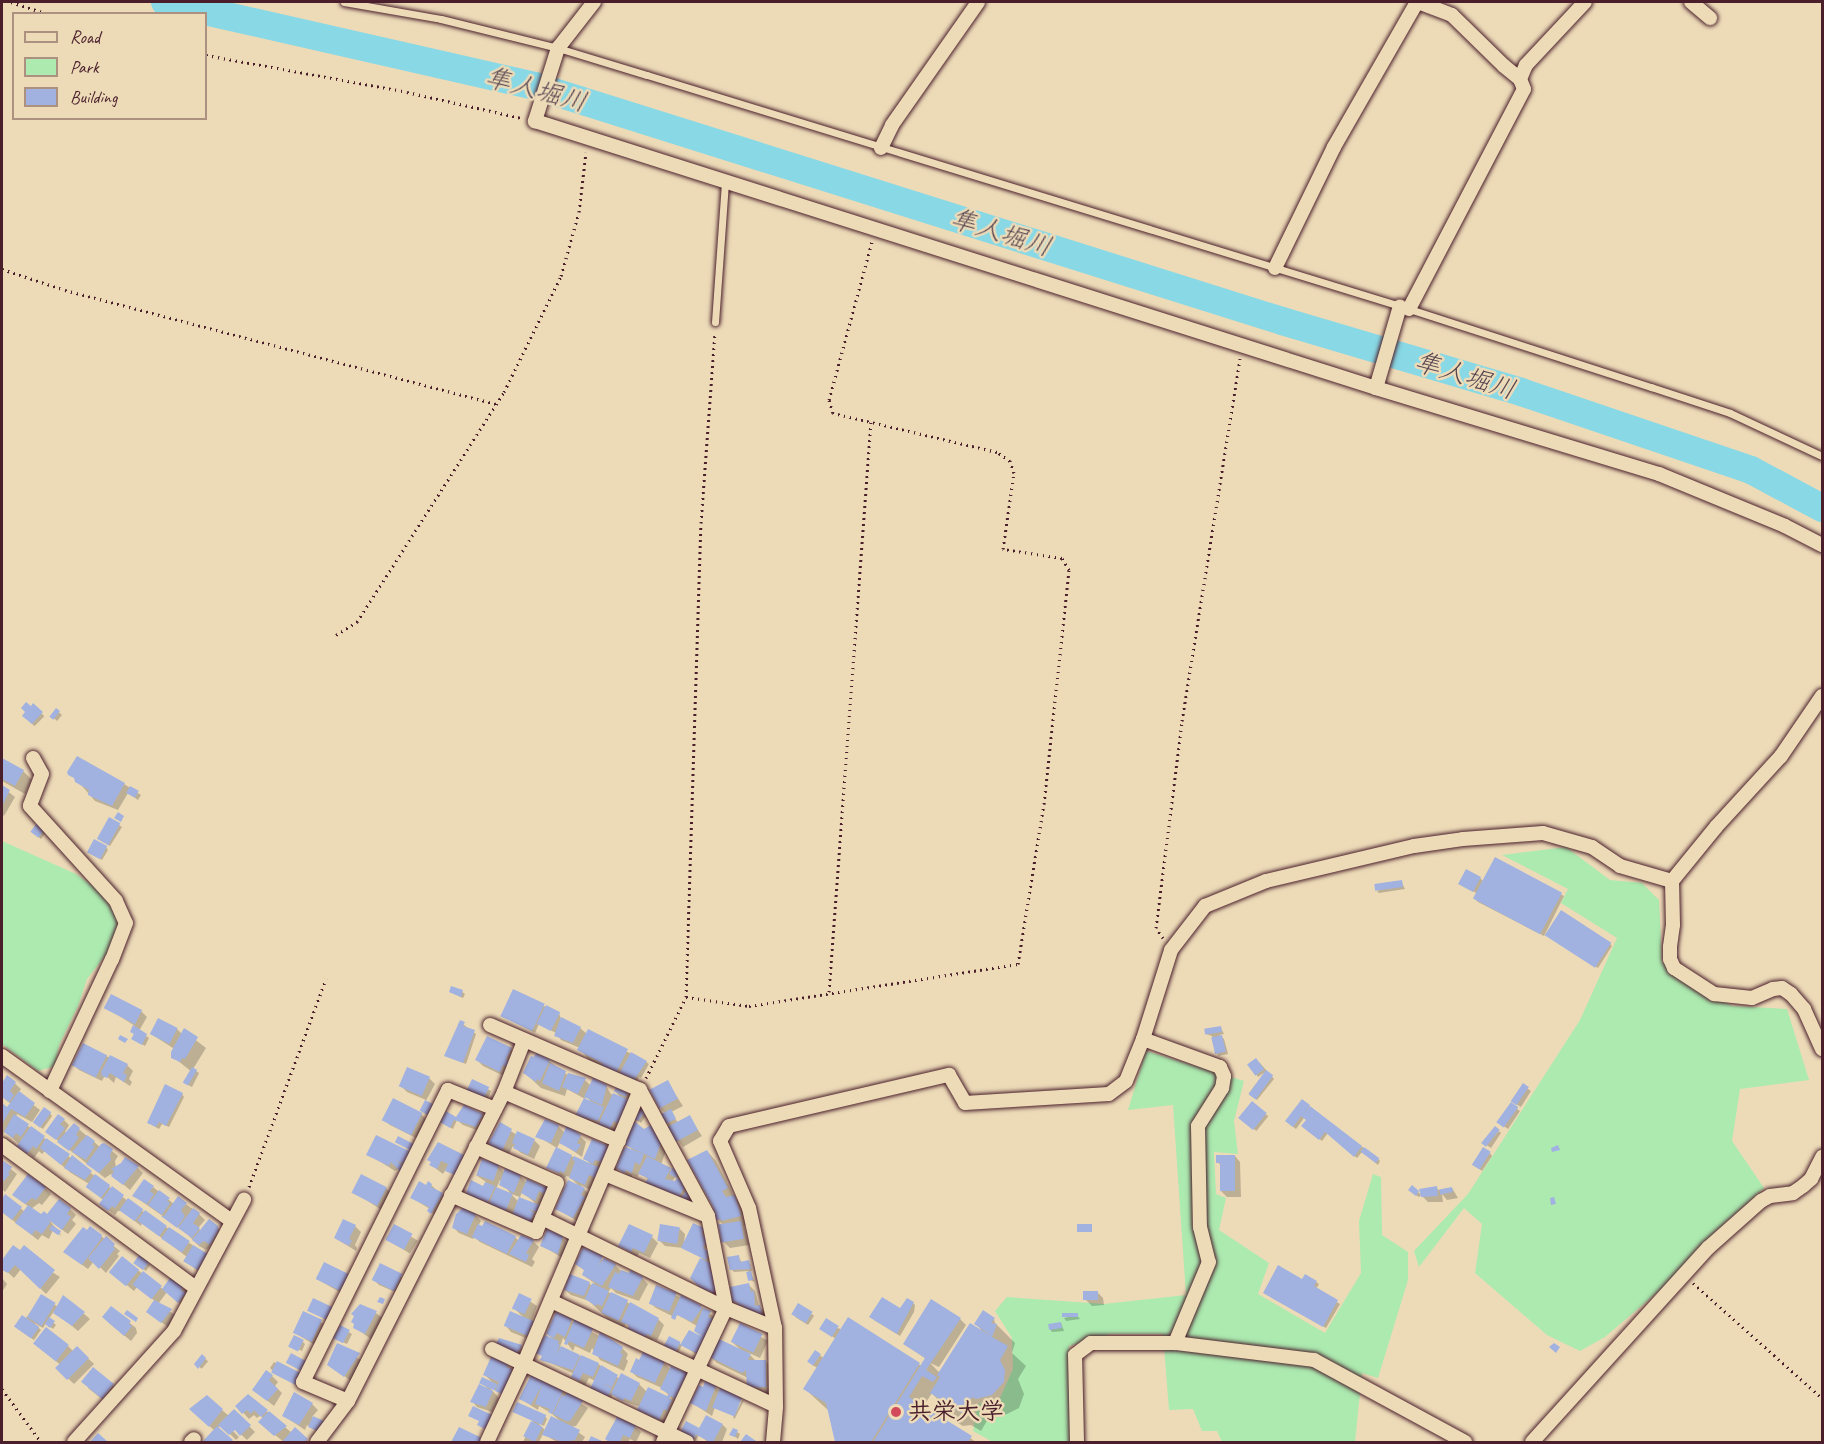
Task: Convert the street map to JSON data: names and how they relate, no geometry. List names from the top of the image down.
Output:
{
  "water": ["隼人堀川"],
  "places": ["共栄大学"],
  "legend": ["Road", "Park", "Building"]
}
